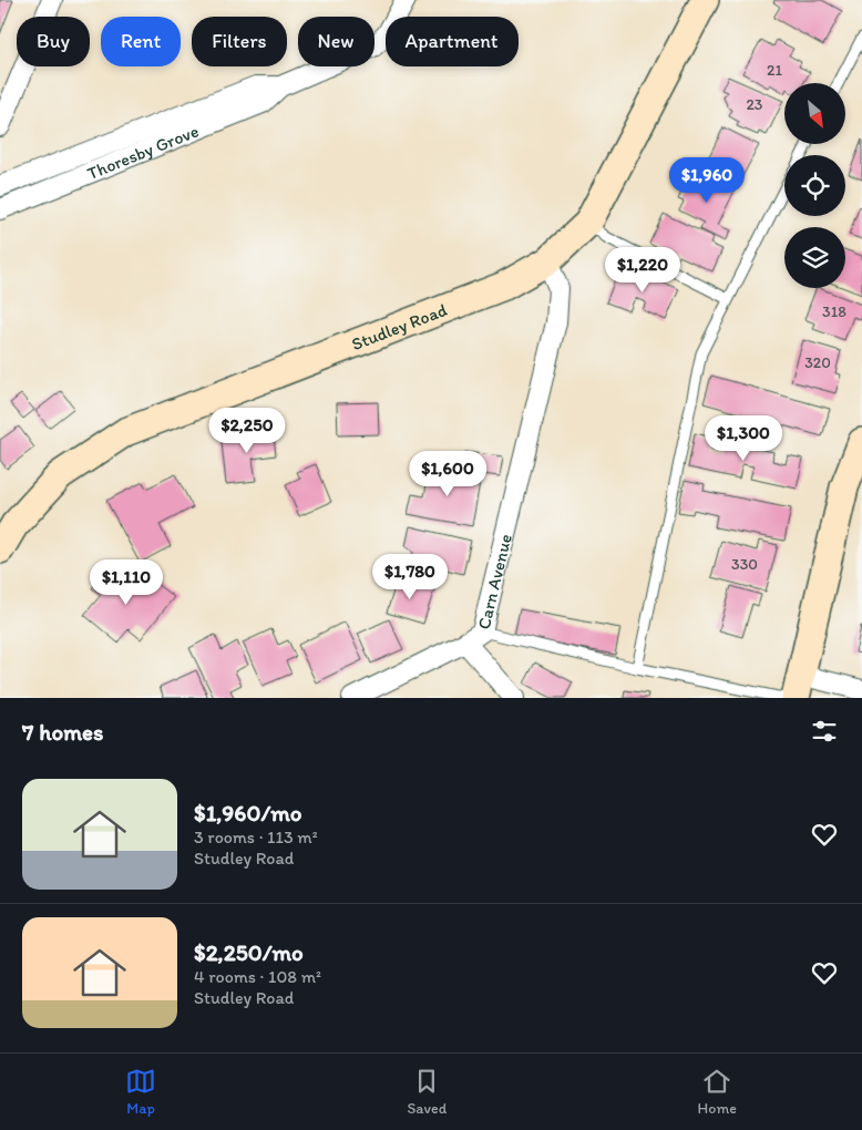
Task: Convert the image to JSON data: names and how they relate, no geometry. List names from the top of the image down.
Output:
{
  "streets": {
    "street": ["Thoresby Grove", "Studley Road", "Carn Avenue"]
  },
  "crossings": [
    ["Studley Road", "Carn Avenue"]
  ],
  "house_numbers": [
    "21",
    "23",
    "318",
    "320",
    "330"
  ],
  "north": "bottom right",
  "page": {
    "chip": [
      "Buy",
      "Rent",
      "Filters",
      "New",
      "Apartment"
    ],
    "price": [
      "$1,960",
      "$1,220",
      "$2,250",
      "$1,300",
      "$1,600",
      "$1,780",
      "$1,110"
    ],
    "heading": "7 homes",
    "list": [
      {
        "name": "$1,960/mo",
        "note": "3 rooms · 113 m² · Studley Road"
      },
      {
        "name": "$2,250/mo",
        "note": "4 rooms · 108 m² · Studley Road"
      }
    ],
    "tabs": ["Map", "Saved", "Home"]
  }
}
